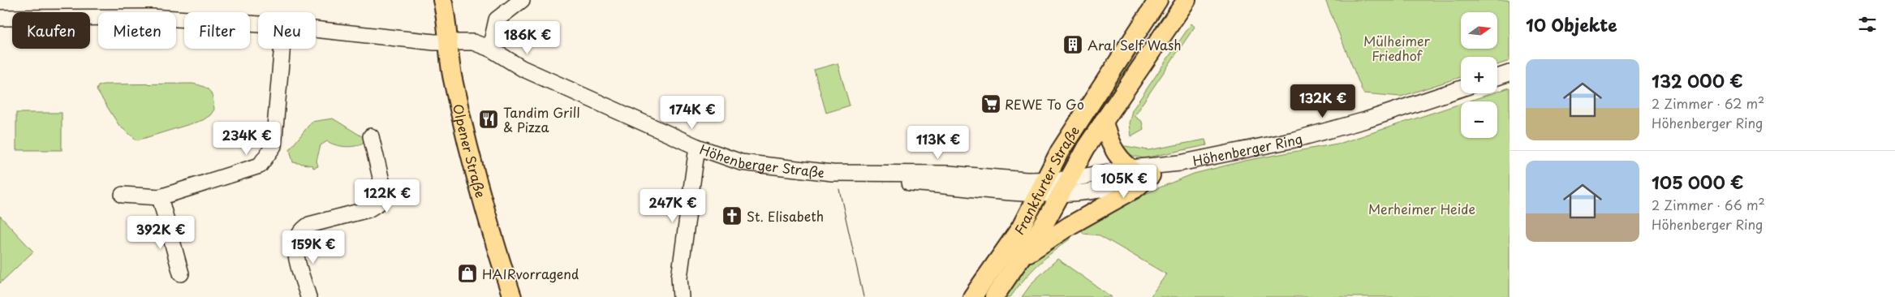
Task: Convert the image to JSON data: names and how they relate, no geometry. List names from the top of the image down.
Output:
{
  "streets": {
    "main road": ["Olpener Straße", "Frankfurter Straße"],
    "street": ["Höhenberger Ring", "Höhenberger Straße"]
  },
  "crossings": [
    ["Höhenberger Ring", "Höhenberger Straße"],
    ["Höhenberger Ring", "Frankfurter Straße"],
    ["Olpener Straße", "Höhenberger Straße"],
    ["Höhenberger Straße", "Frankfurter Straße"]
  ],
  "parks": ["Mülheimer Friedhof", "Merheimer Heide"],
  "places": {
    "building": ["Aral Self Wash"],
    "supermarket": ["REWE To Go"],
    "restaurant": ["Tandim Grill & Pizza"],
    "church": ["St. Elisabeth"],
    "shop": ["HAIRvorragend"]
  },
  "north": "right",
  "page": {
    "heading": "10 Objekte",
    "map_buttons": ["+", "−"],
    "chip": [
      "Kaufen",
      "Mieten",
      "Filter",
      "Neu"
    ],
    "price": [
      "186K €",
      "132K €",
      "174K €",
      "234K €",
      "113K €",
      "105K €",
      "122K €",
      "247K €",
      "392K €",
      "159K €"
    ],
    "list": [
      {
        "name": "132 000 €",
        "note": "2 Zimmer · 62 m² · Höhenberger Ring"
      },
      {
        "name": "105 000 €",
        "note": "2 Zimmer · 66 m² · Höhenberger Ring"
      }
    ]
  }
}
